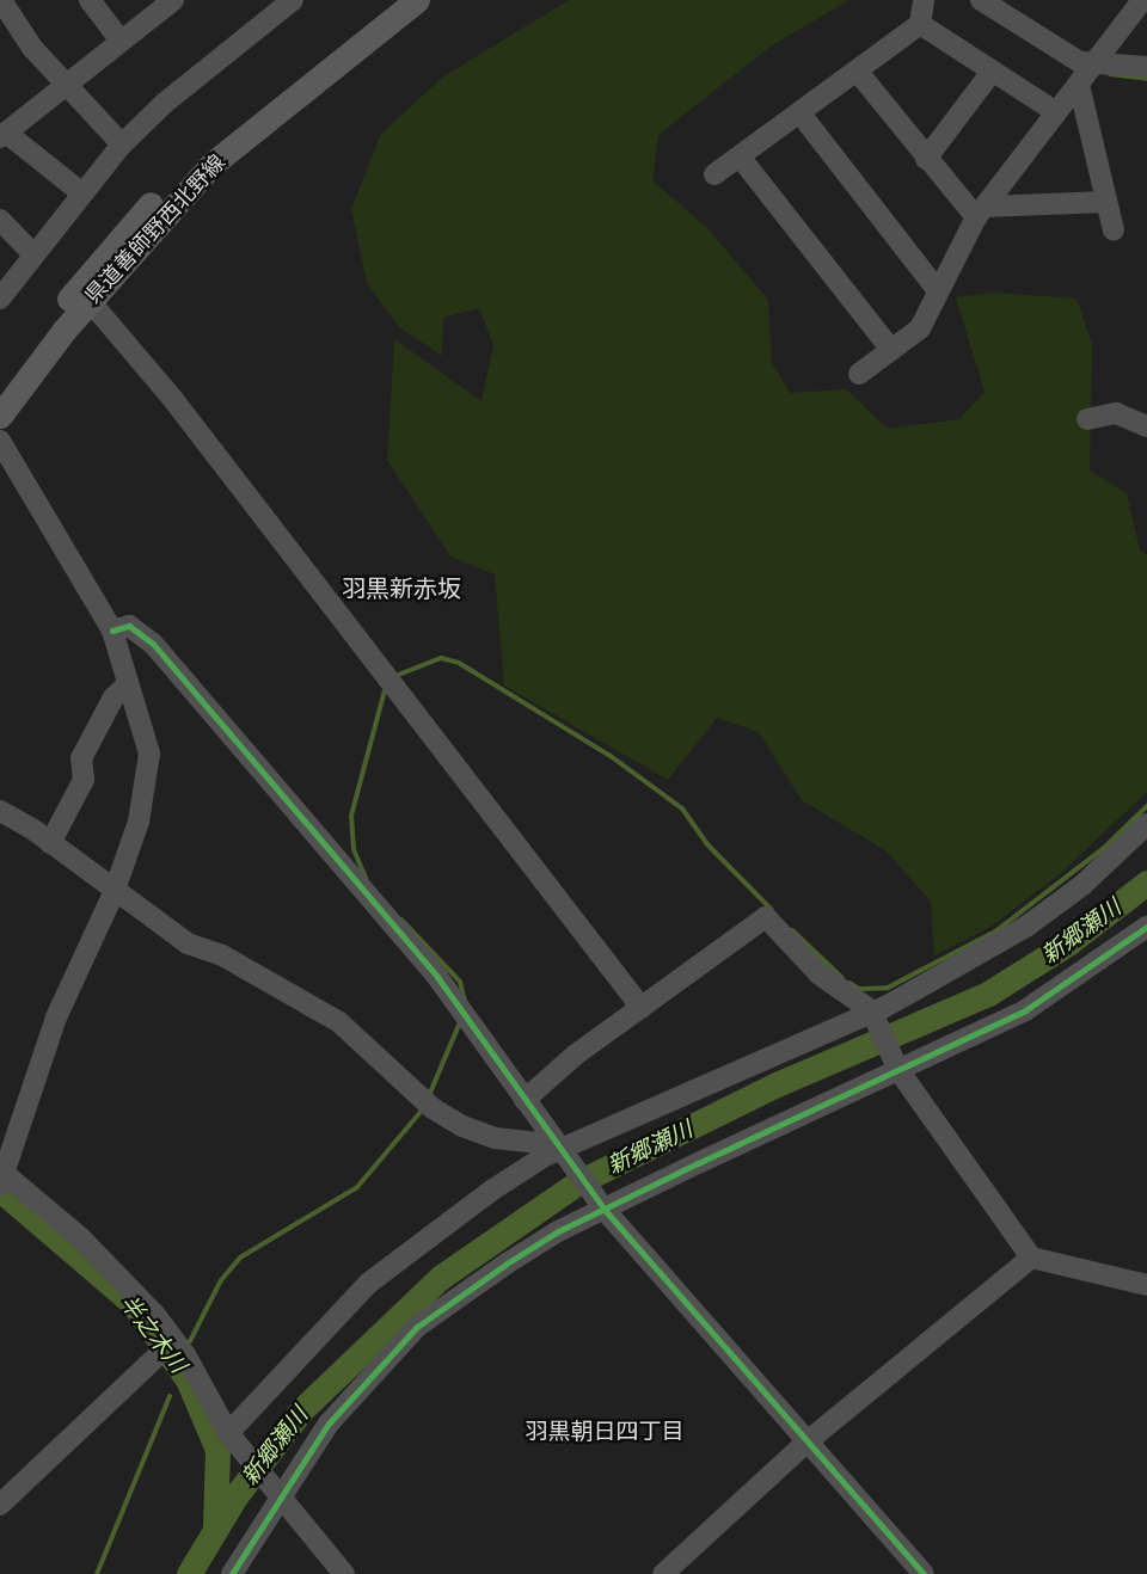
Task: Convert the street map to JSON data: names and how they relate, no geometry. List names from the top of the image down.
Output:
{
  "streets": {
    "main road": ["県道善師野西北野線"]
  },
  "districts": ["羽黒新赤坂", "羽黒朝日四丁目"],
  "water": ["新郷瀬川", "半之木川"]
}
